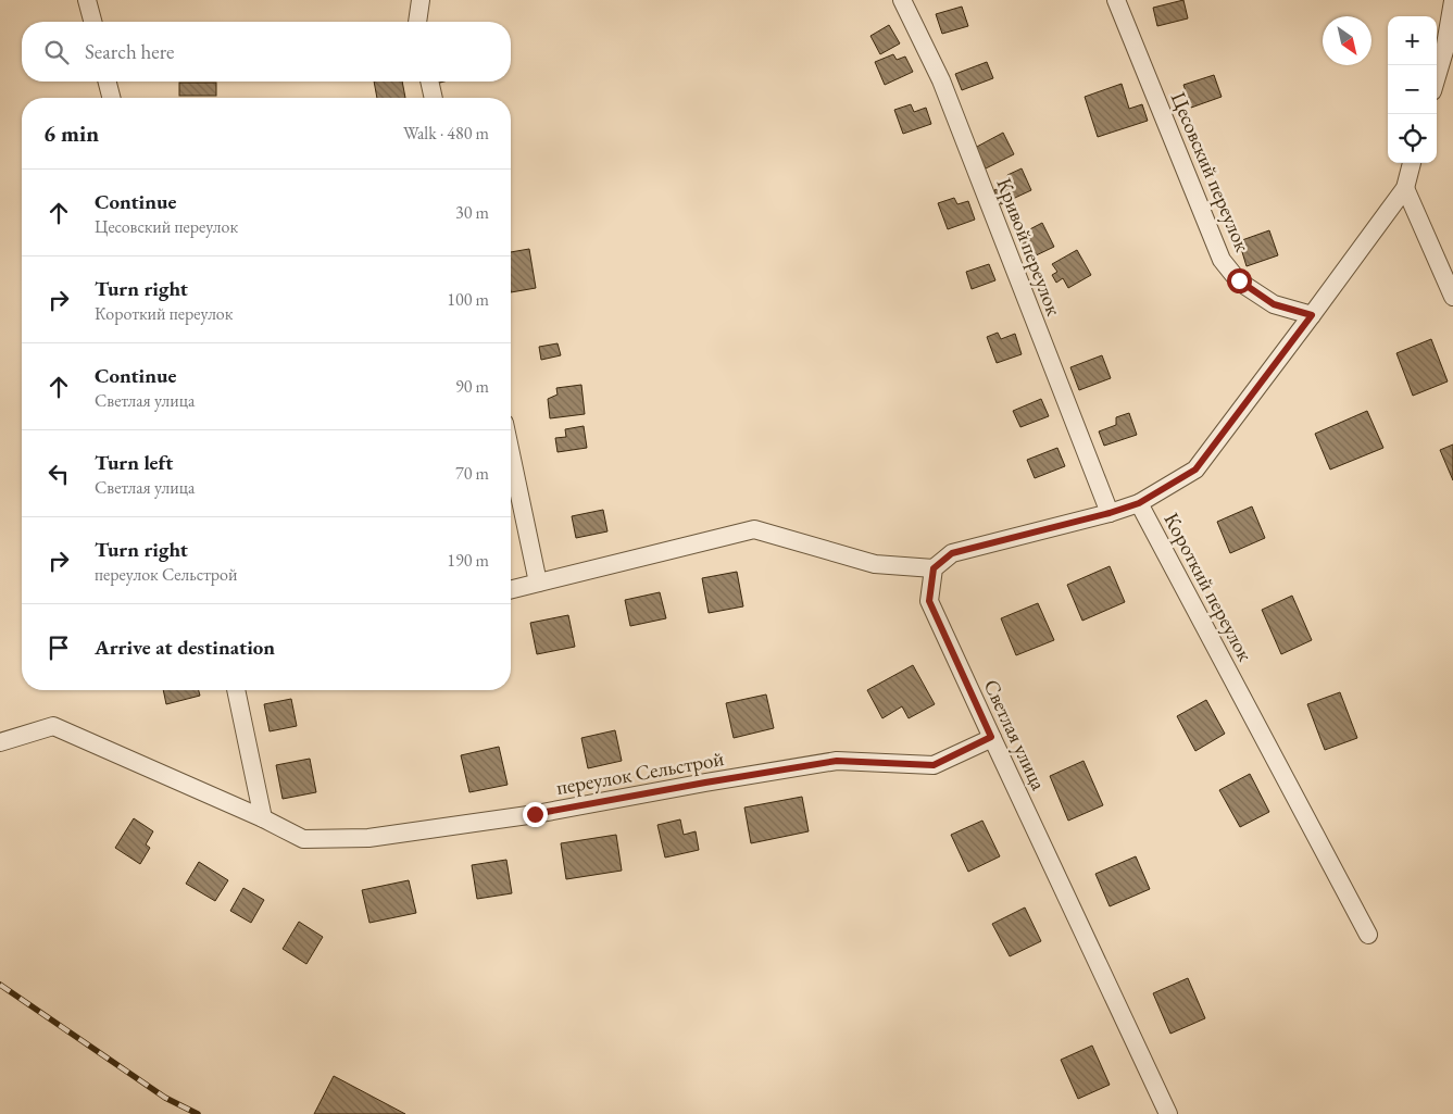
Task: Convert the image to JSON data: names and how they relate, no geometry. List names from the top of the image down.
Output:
{
  "streets": {
    "street": [
      "Цесовский переулок",
      "Кривой переулок",
      "Короткий переулок",
      "Светлая улица",
      "переулок Сельстрой"
    ]
  },
  "crossings": [
    ["Цесовский переулок", "Короткий переулок"],
    ["Светлая улица", "переулок Сельстрой"]
  ],
  "north": "bottom right",
  "page": {
    "map_buttons": ["+", "−"],
    "search": "Search here",
    "heading": ["6 min", "Walk · 480 m"],
    "list": [
      ["Continue", "Цесовский переулок", "30 m"],
      ["Turn right", "Короткий переулок", "100 m"],
      ["Continue", "Светлая улица", "90 m"],
      ["Turn left", "Светлая улица", "70 m"],
      ["Turn right", "переулок Сельстрой", "190 m"],
      "Arrive at destination"
    ]
  }
}
